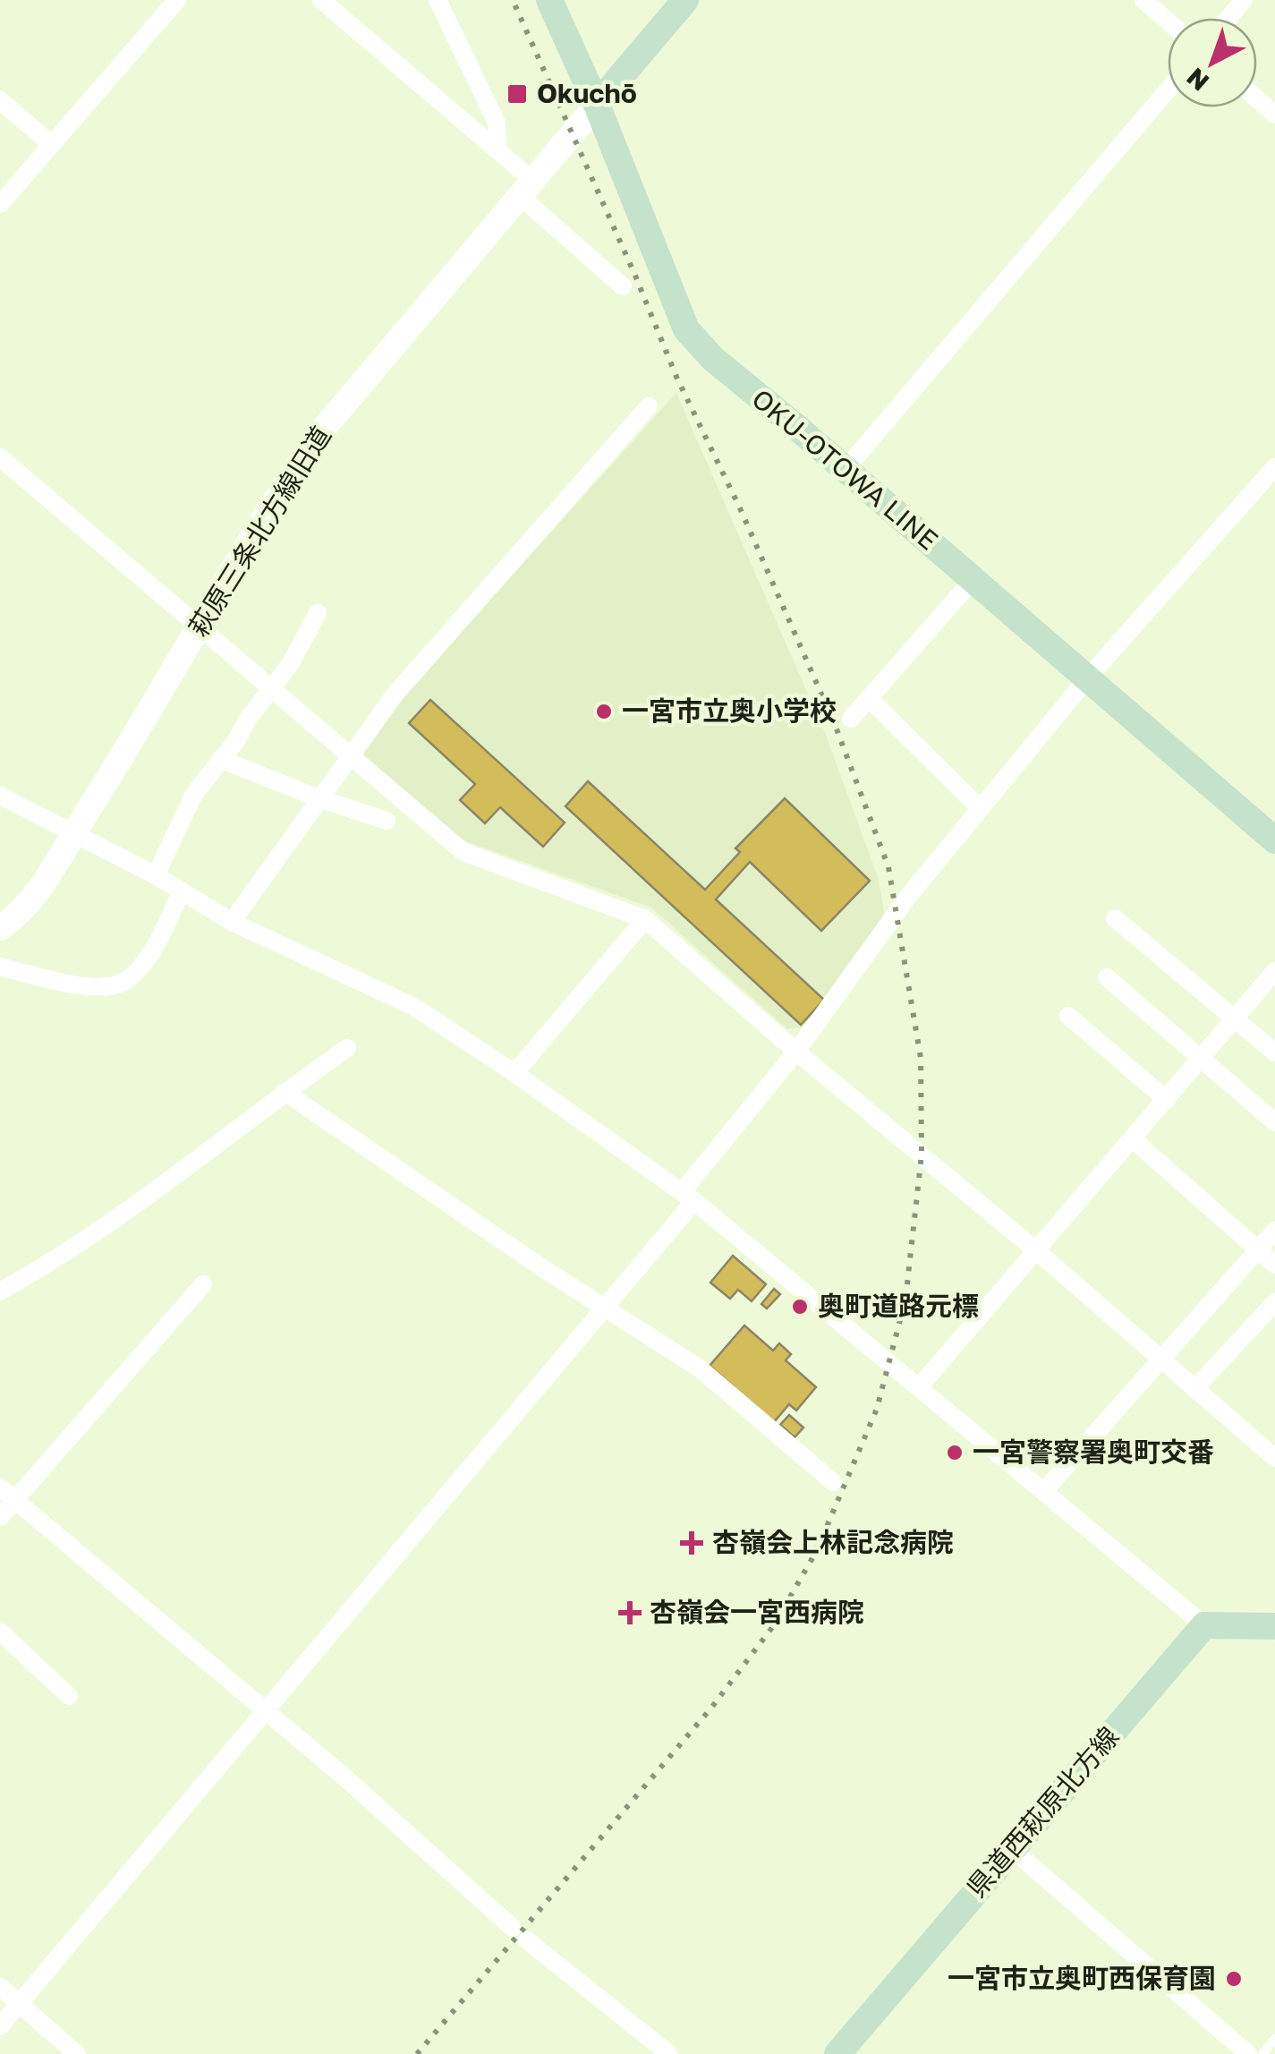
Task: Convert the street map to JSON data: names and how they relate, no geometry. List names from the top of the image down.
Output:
{
  "streets": {
    "main road": ["OKU-OTOWA LINE", "県道西萩原北方線"],
    "street": ["萩原三条北方線旧道"]
  },
  "crossings": [
    ["OKU-OTOWA LINE", "萩原三条北方線旧道"]
  ],
  "places": {
    "transit": ["Okuchō"],
    "other": [
      "一宮市立奥小学校",
      "奥町道路元標",
      "一宮警察署奥町交番",
      "一宮市立奥町西保育園"
    ],
    "health": ["杏嶺会上林記念病院", "杏嶺会一宮西病院"]
  },
  "north": "bottom left"
}
